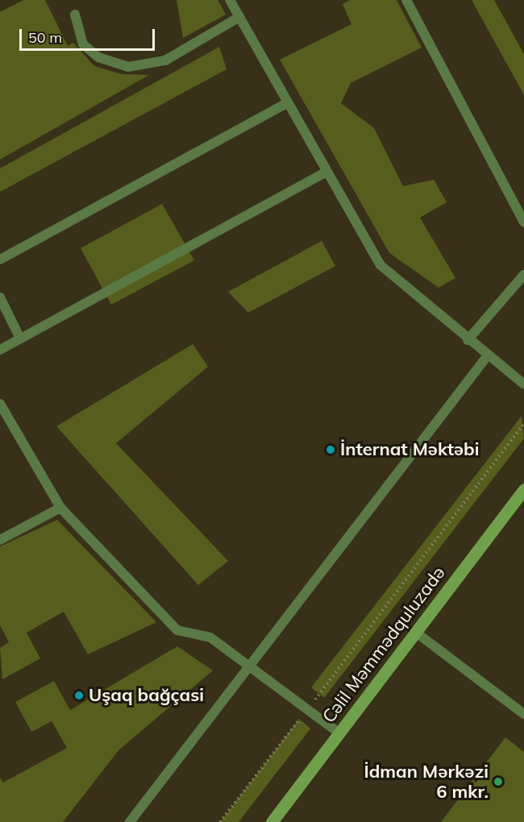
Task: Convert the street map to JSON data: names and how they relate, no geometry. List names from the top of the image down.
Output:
{
  "streets": {
    "main road": ["Cəlil Məmmədquluzadə"]
  },
  "places": ["İnternat Məktəbi", "Uşaq bağçasi", "İdman Mәrkәzi 6 mkr."],
  "scale_bar": "50 m"
}
